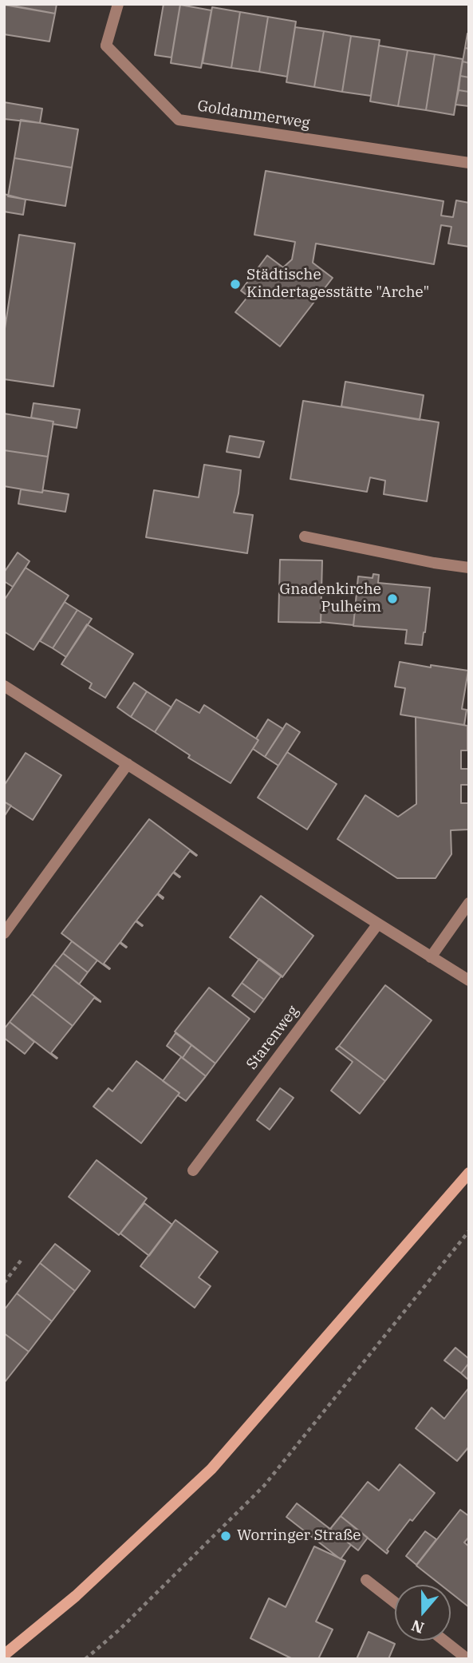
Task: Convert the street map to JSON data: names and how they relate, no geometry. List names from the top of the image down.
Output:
{
  "streets": {
    "street": ["Goldammerweg", "Starenweg"]
  },
  "places": ["Städtische Kindertagesstätte \"Arche\"", "Gnadenkirche Pulheim", "Worringer Straße"],
  "north": "bottom"
}
